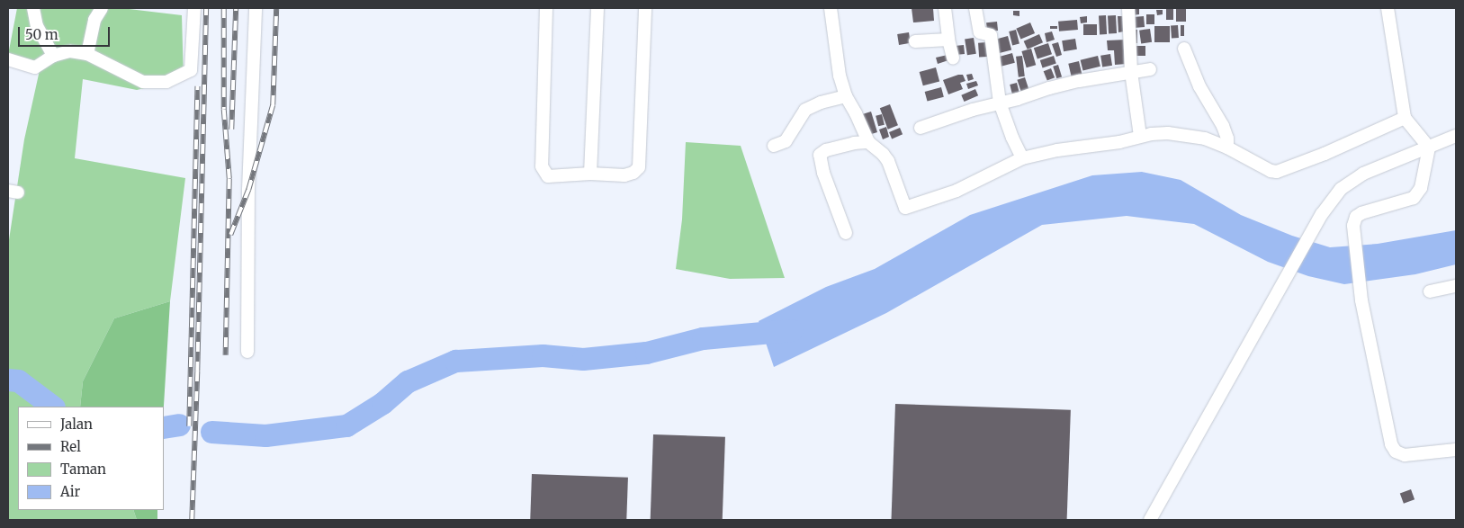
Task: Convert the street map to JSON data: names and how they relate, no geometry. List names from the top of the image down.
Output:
{
  "legend": [
    "Jalan",
    "Rel",
    "Taman",
    "Air"
  ],
  "scale_bar": "50 m"
}
